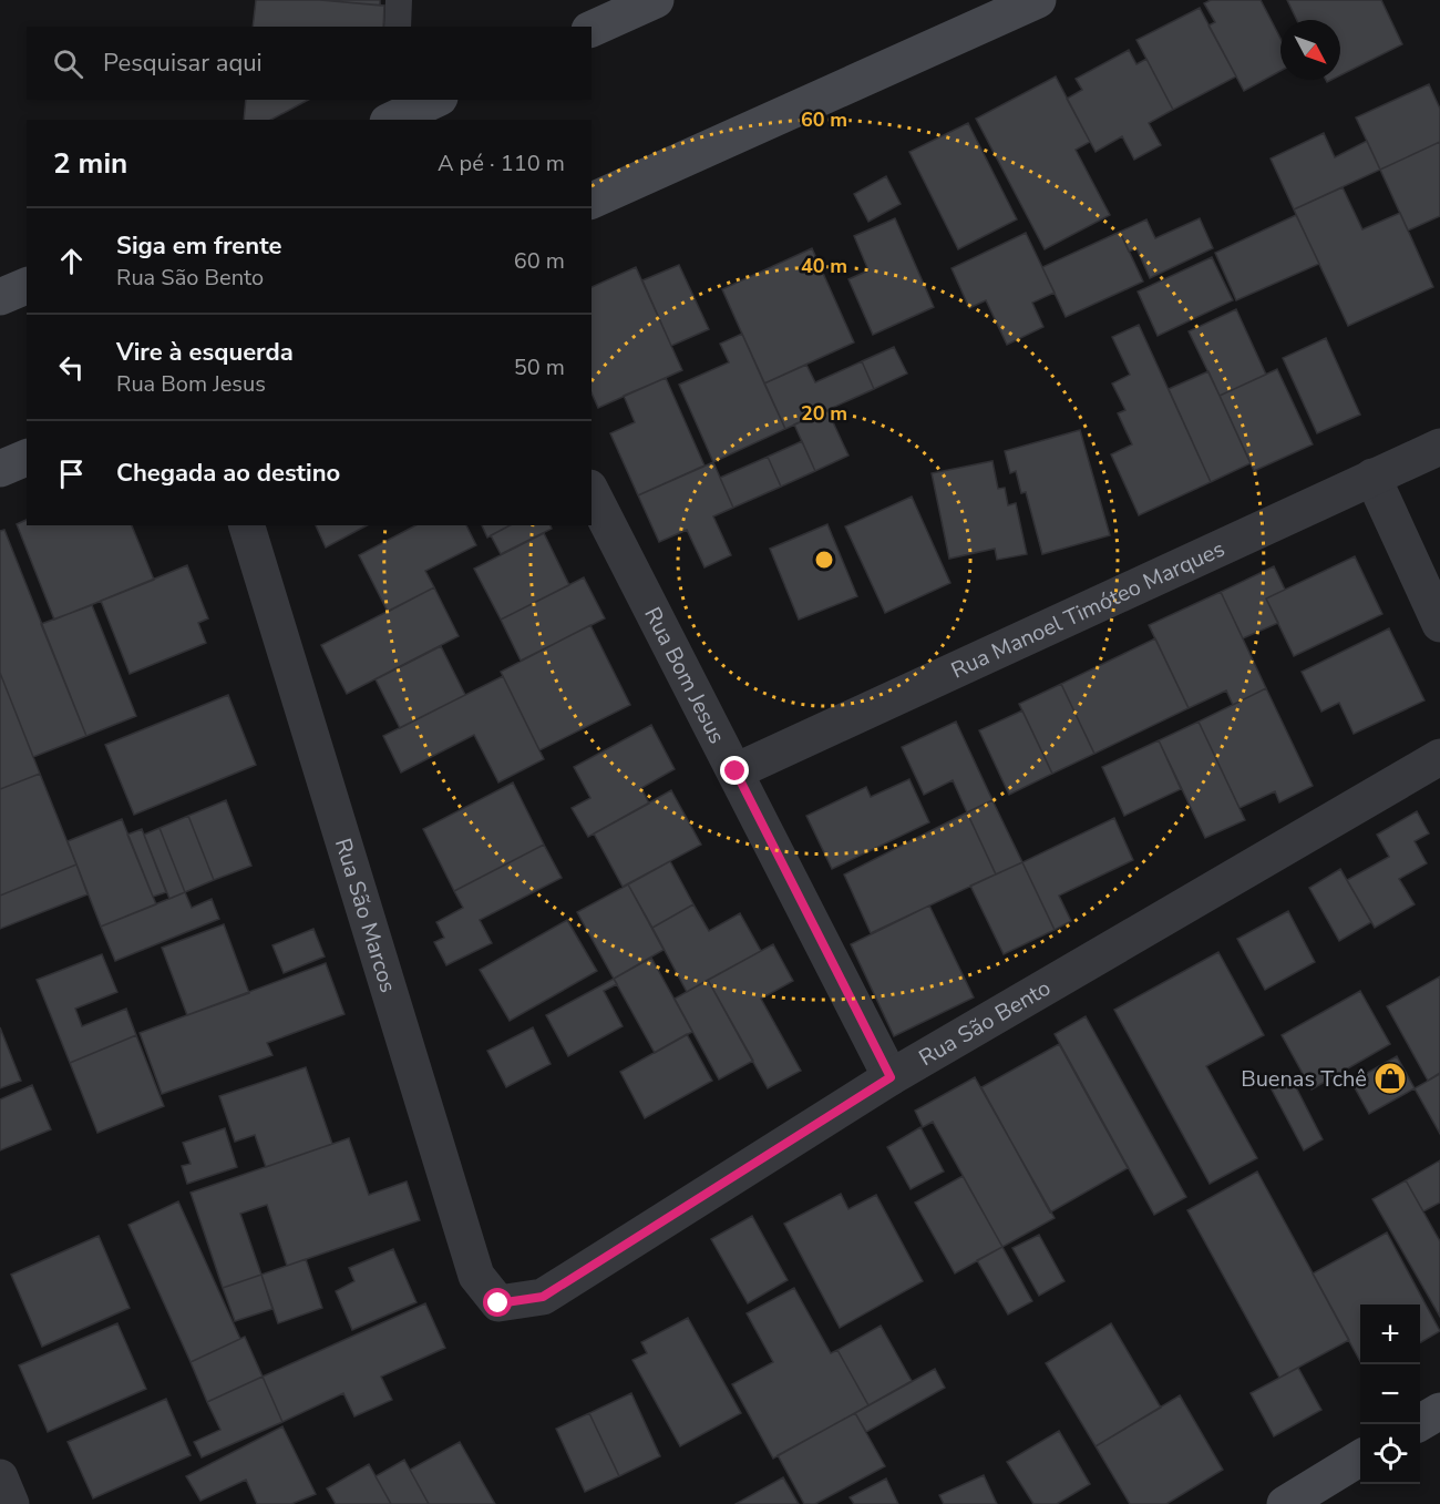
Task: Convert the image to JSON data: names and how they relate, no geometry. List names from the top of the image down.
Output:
{
  "streets": {
    "street": [
      "Rua Manoel Timóteo Marques",
      "Rua Bom Jesus",
      "Rua São Marcos",
      "Rua São Bento"
    ]
  },
  "crossings": [
    ["Rua Manoel Timóteo Marques", "Rua Bom Jesus"],
    ["Rua Bom Jesus", "Rua São Bento"],
    ["Rua São Marcos", "Rua São Bento"]
  ],
  "places": {
    "shop": ["Buenas Tchê"]
  },
  "north": "bottom right",
  "page": {
    "search": "Pesquisar aqui",
    "heading": ["2 min", "A pé · 110 m"],
    "list": [
      ["Siga em frente", "Rua São Bento", "60 m"],
      ["Vire à esquerda", "Rua Bom Jesus", "50 m"],
      "Chegada ao destino"
    ],
    "map_buttons": ["+", "−"]
  },
  "rings": ["60 m", "40 m", "20 m"]
}
